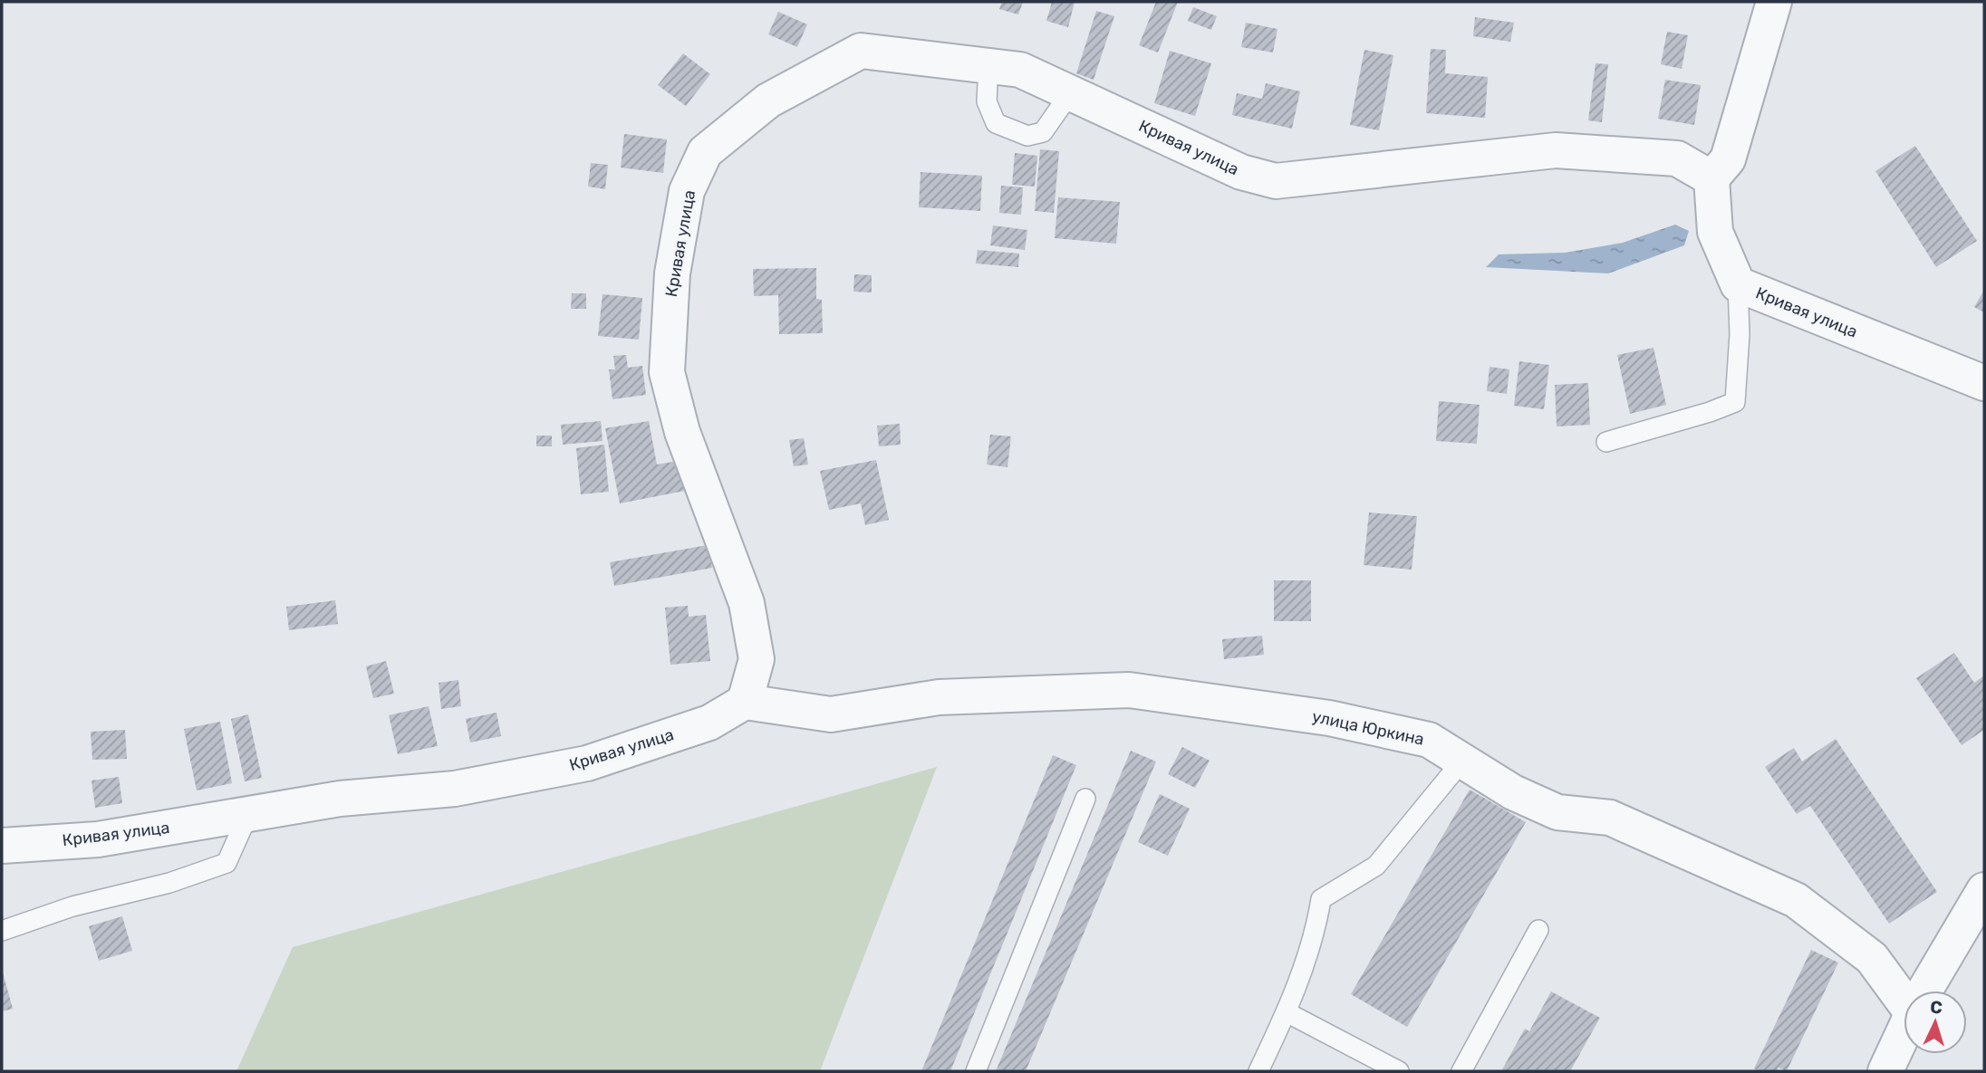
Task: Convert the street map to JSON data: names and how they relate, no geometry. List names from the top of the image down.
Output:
{
  "streets": {
    "street": ["Кривая улица", "улица Юркина"]
  },
  "crossings": [
    ["Кривая улица", "улица Юркина"]
  ],
  "north": "top"
}
